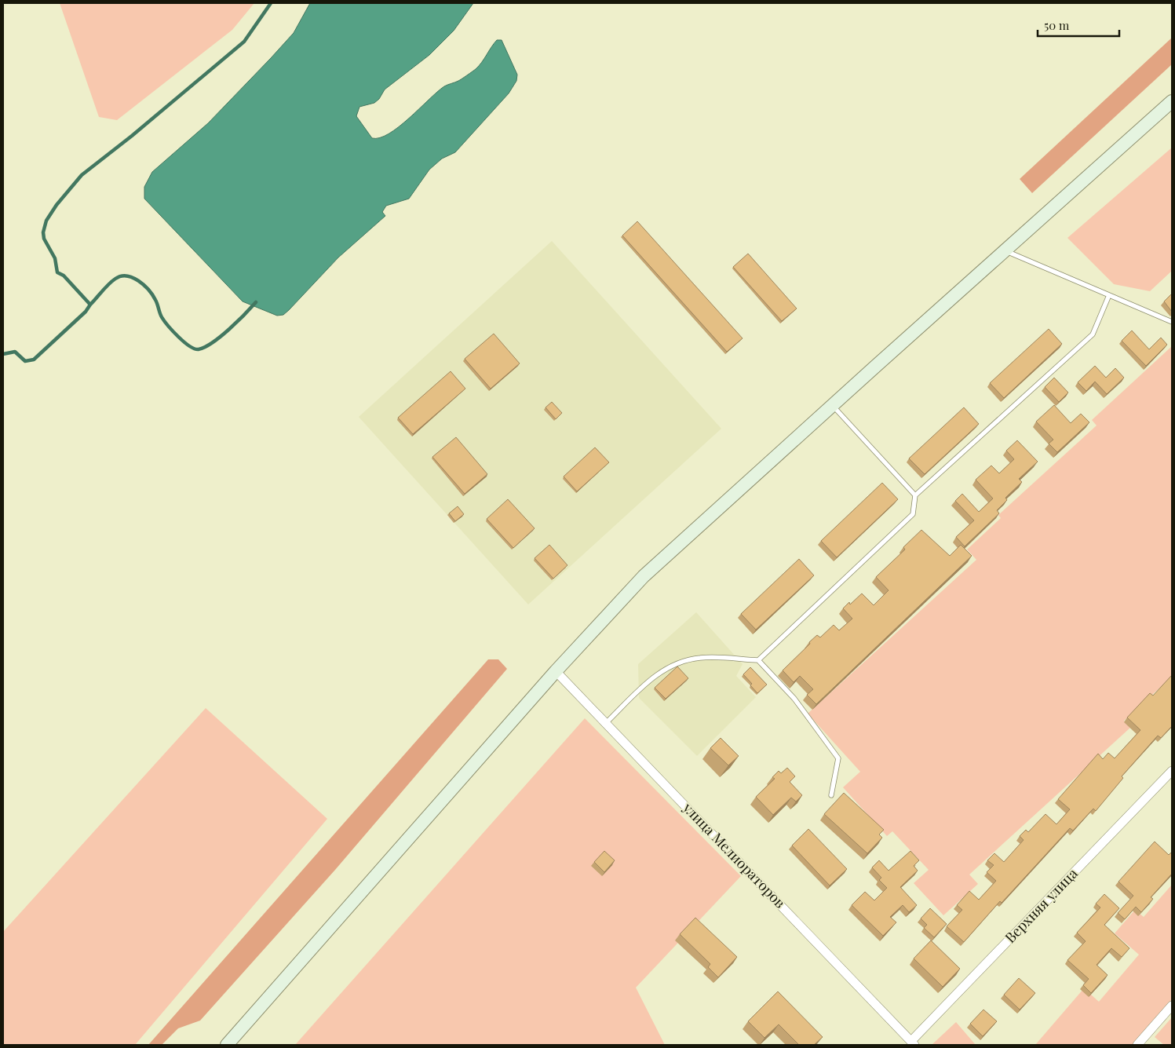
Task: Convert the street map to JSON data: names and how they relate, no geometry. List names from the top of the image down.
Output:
{
  "streets": {
    "street": ["улица Мелиораторов", "Верхняя улица"]
  },
  "crossings": [
    ["улица Мелиораторов", "Верхняя улица"]
  ],
  "scale_bar": "50 m"
}
